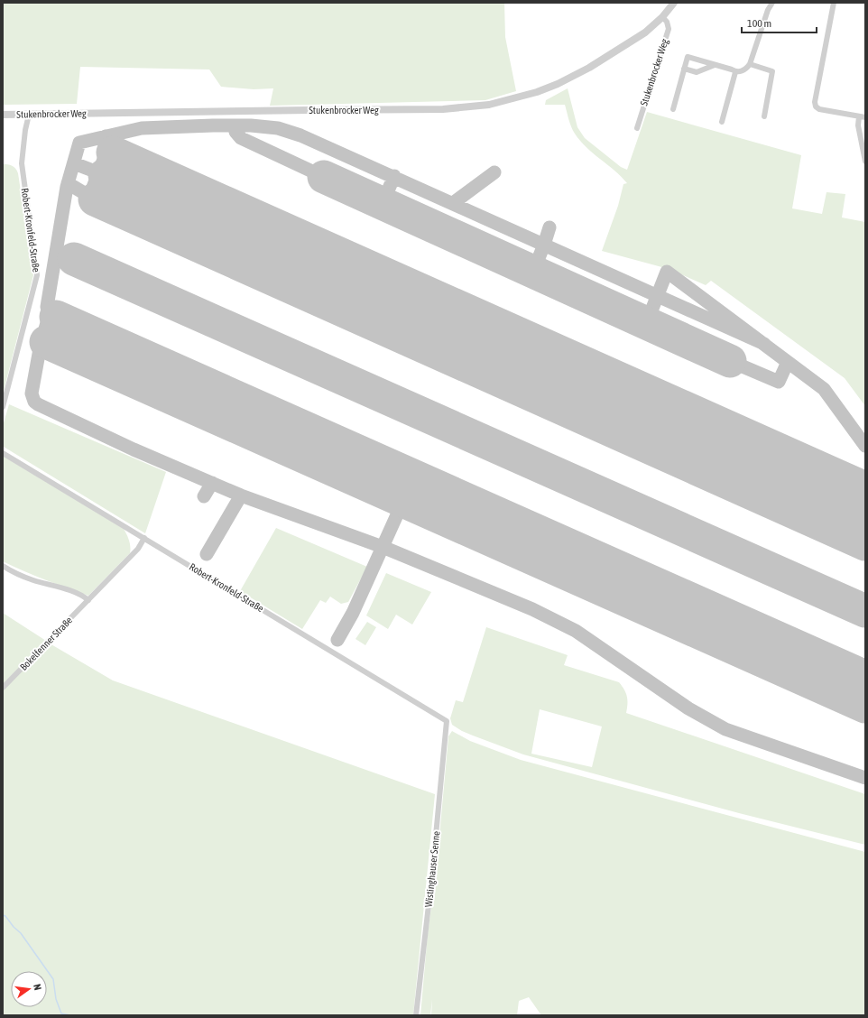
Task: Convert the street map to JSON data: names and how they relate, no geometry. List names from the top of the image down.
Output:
{
  "streets": {
    "street": [
      "Stukenbrocker Weg",
      "Robert-Kronfeld-Straße",
      "Bokelfenner Straße",
      "Wistinghauser Senne"
    ]
  },
  "crossings": [
    ["Stukenbrocker Weg", "Robert-Kronfeld-Straße"],
    ["Robert-Kronfeld-Straße", "Bokelfenner Straße"],
    ["Robert-Kronfeld-Straße", "Wistinghauser Senne"]
  ],
  "scale_bar": "100 m",
  "north": "right"
}
